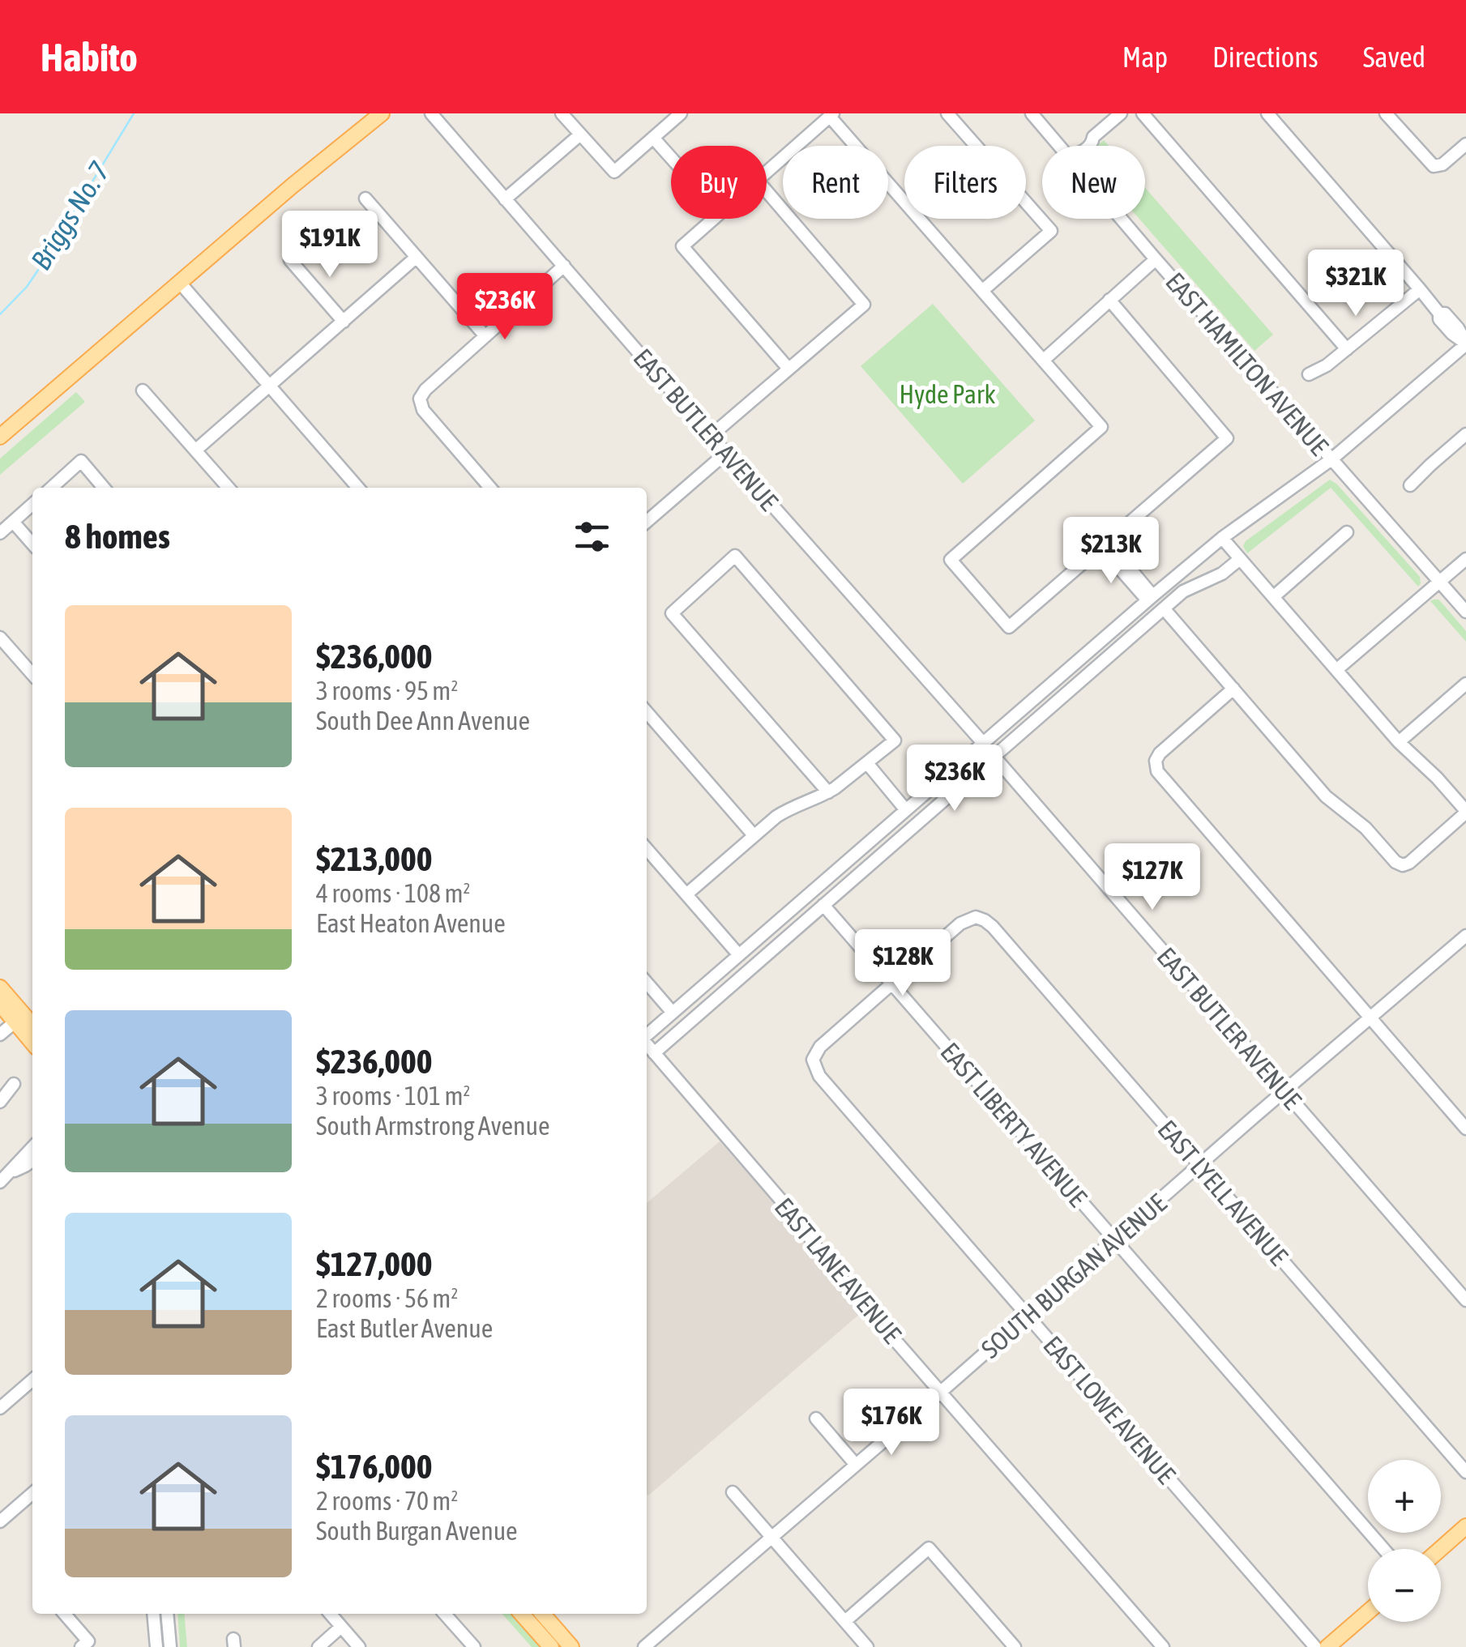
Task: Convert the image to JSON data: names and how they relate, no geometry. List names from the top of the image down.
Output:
{
  "streets": {
    "street": [
      "EAST HAMILTON AVENUE",
      "EAST BUTLER AVENUE",
      "EAST LIBERTY AVENUE",
      "EAST LYELL AVENUE",
      "EAST LANE AVENUE",
      "SOUTH BURGAN AVENUE",
      "EAST LOWE AVENUE"
    ]
  },
  "crossings": [
    ["EAST BUTLER AVENUE", "SOUTH BURGAN AVENUE"],
    ["EAST LIBERTY AVENUE", "EAST LYELL AVENUE"],
    ["EAST LIBERTY AVENUE", "SOUTH BURGAN AVENUE"],
    ["EAST LIBERTY AVENUE", "EAST LOWE AVENUE"],
    ["EAST LYELL AVENUE", "SOUTH BURGAN AVENUE"],
    ["EAST LYELL AVENUE", "EAST LOWE AVENUE"],
    ["EAST LANE AVENUE", "SOUTH BURGAN AVENUE"],
    ["SOUTH BURGAN AVENUE", "EAST LOWE AVENUE"]
  ],
  "water": ["Briggs No. 7"],
  "parks": ["Hyde Park"],
  "page": {
    "header": "Habito",
    "nav": ["Map", "Directions", "Saved"],
    "chip": [
      "Buy",
      "Rent",
      "Filters",
      "New"
    ],
    "price": [
      "$191K",
      "$321K",
      "$236K",
      "$213K",
      "$236K",
      "$127K",
      "$128K",
      "$176K"
    ],
    "heading": "8 homes",
    "list": [
      {
        "name": "$236,000",
        "note": "3 rooms · 95 m² · South Dee Ann Avenue"
      },
      {
        "name": "$213,000",
        "note": "4 rooms · 108 m² · East Heaton Avenue"
      },
      {
        "name": "$236,000",
        "note": "3 rooms · 101 m² · South Armstrong Avenue"
      },
      {
        "name": "$127,000",
        "note": "2 rooms · 56 m² · East Butler Avenue"
      },
      {
        "name": "$176,000",
        "note": "2 rooms · 70 m² · South Burgan Avenue"
      }
    ],
    "map_buttons": ["+", "−"]
  }
}
